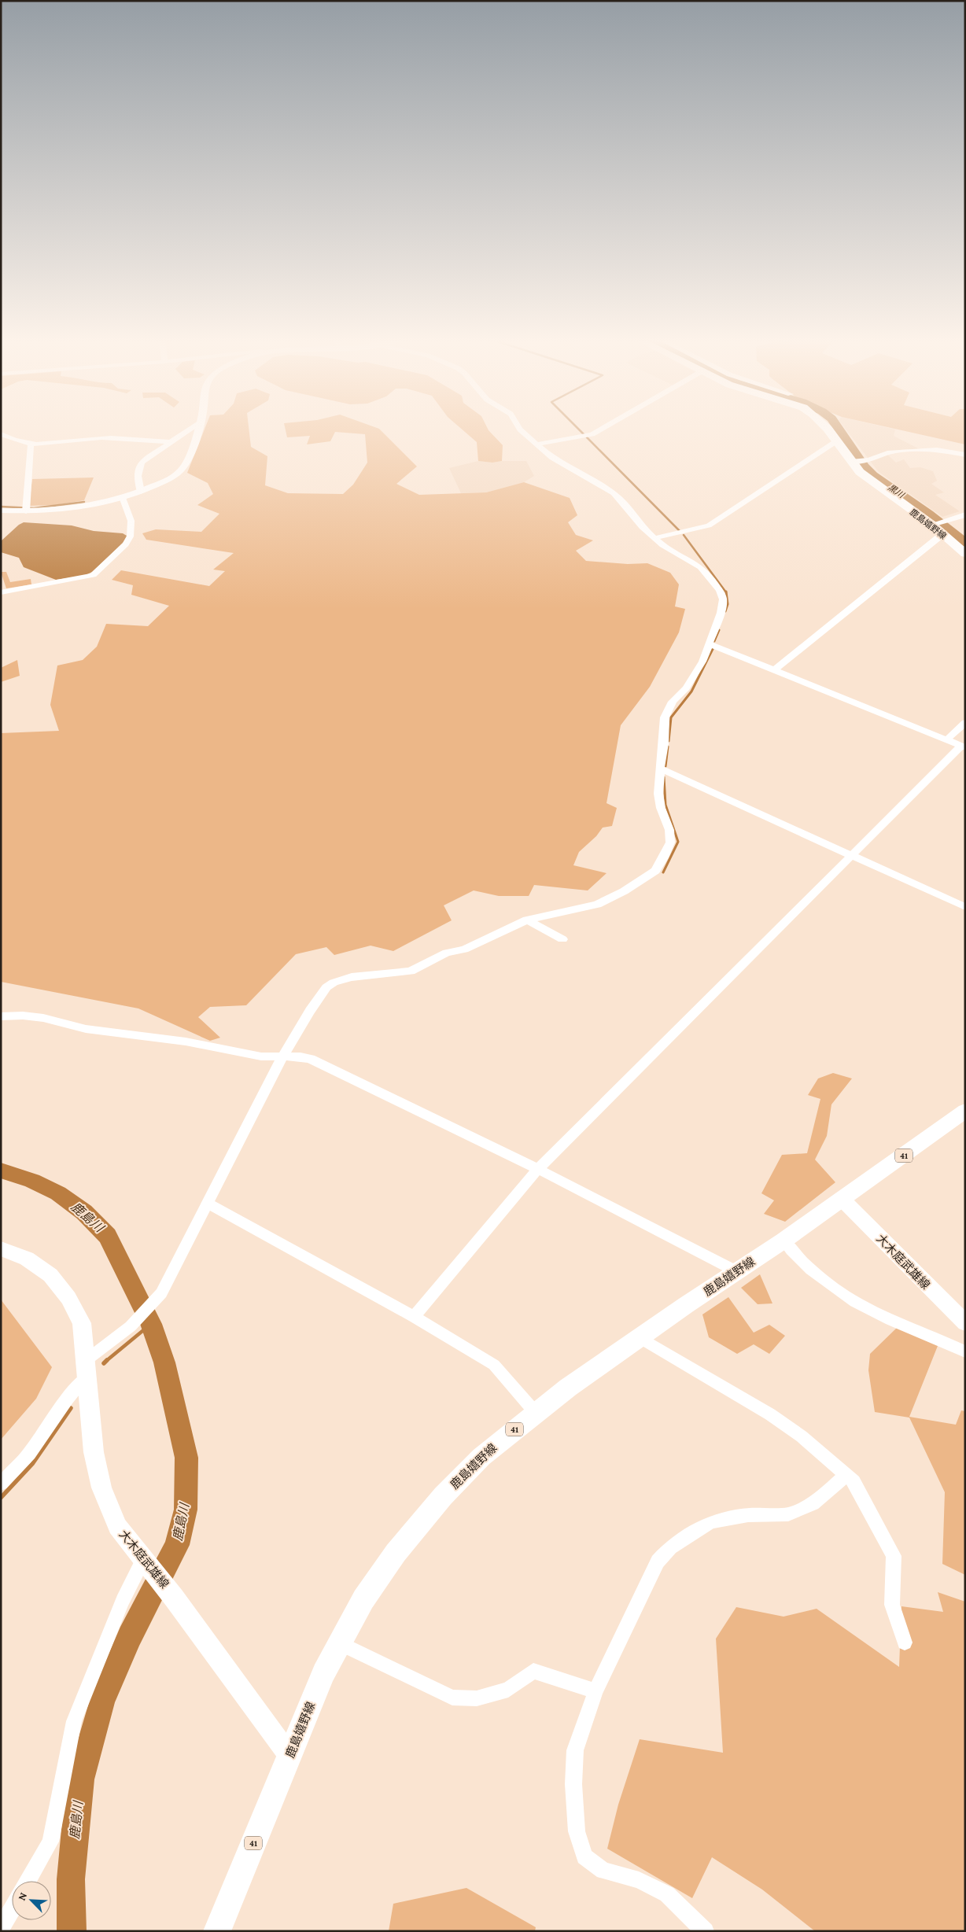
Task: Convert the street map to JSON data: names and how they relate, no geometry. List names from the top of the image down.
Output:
{
  "streets": {
    "main road": ["鹿島嬉野線", "41", "大木庭武雄線"]
  },
  "crossings": [
    ["鹿島嬉野線", "大木庭武雄線"]
  ],
  "water": ["黒川", "鹿島川"],
  "north": "top left"
}
